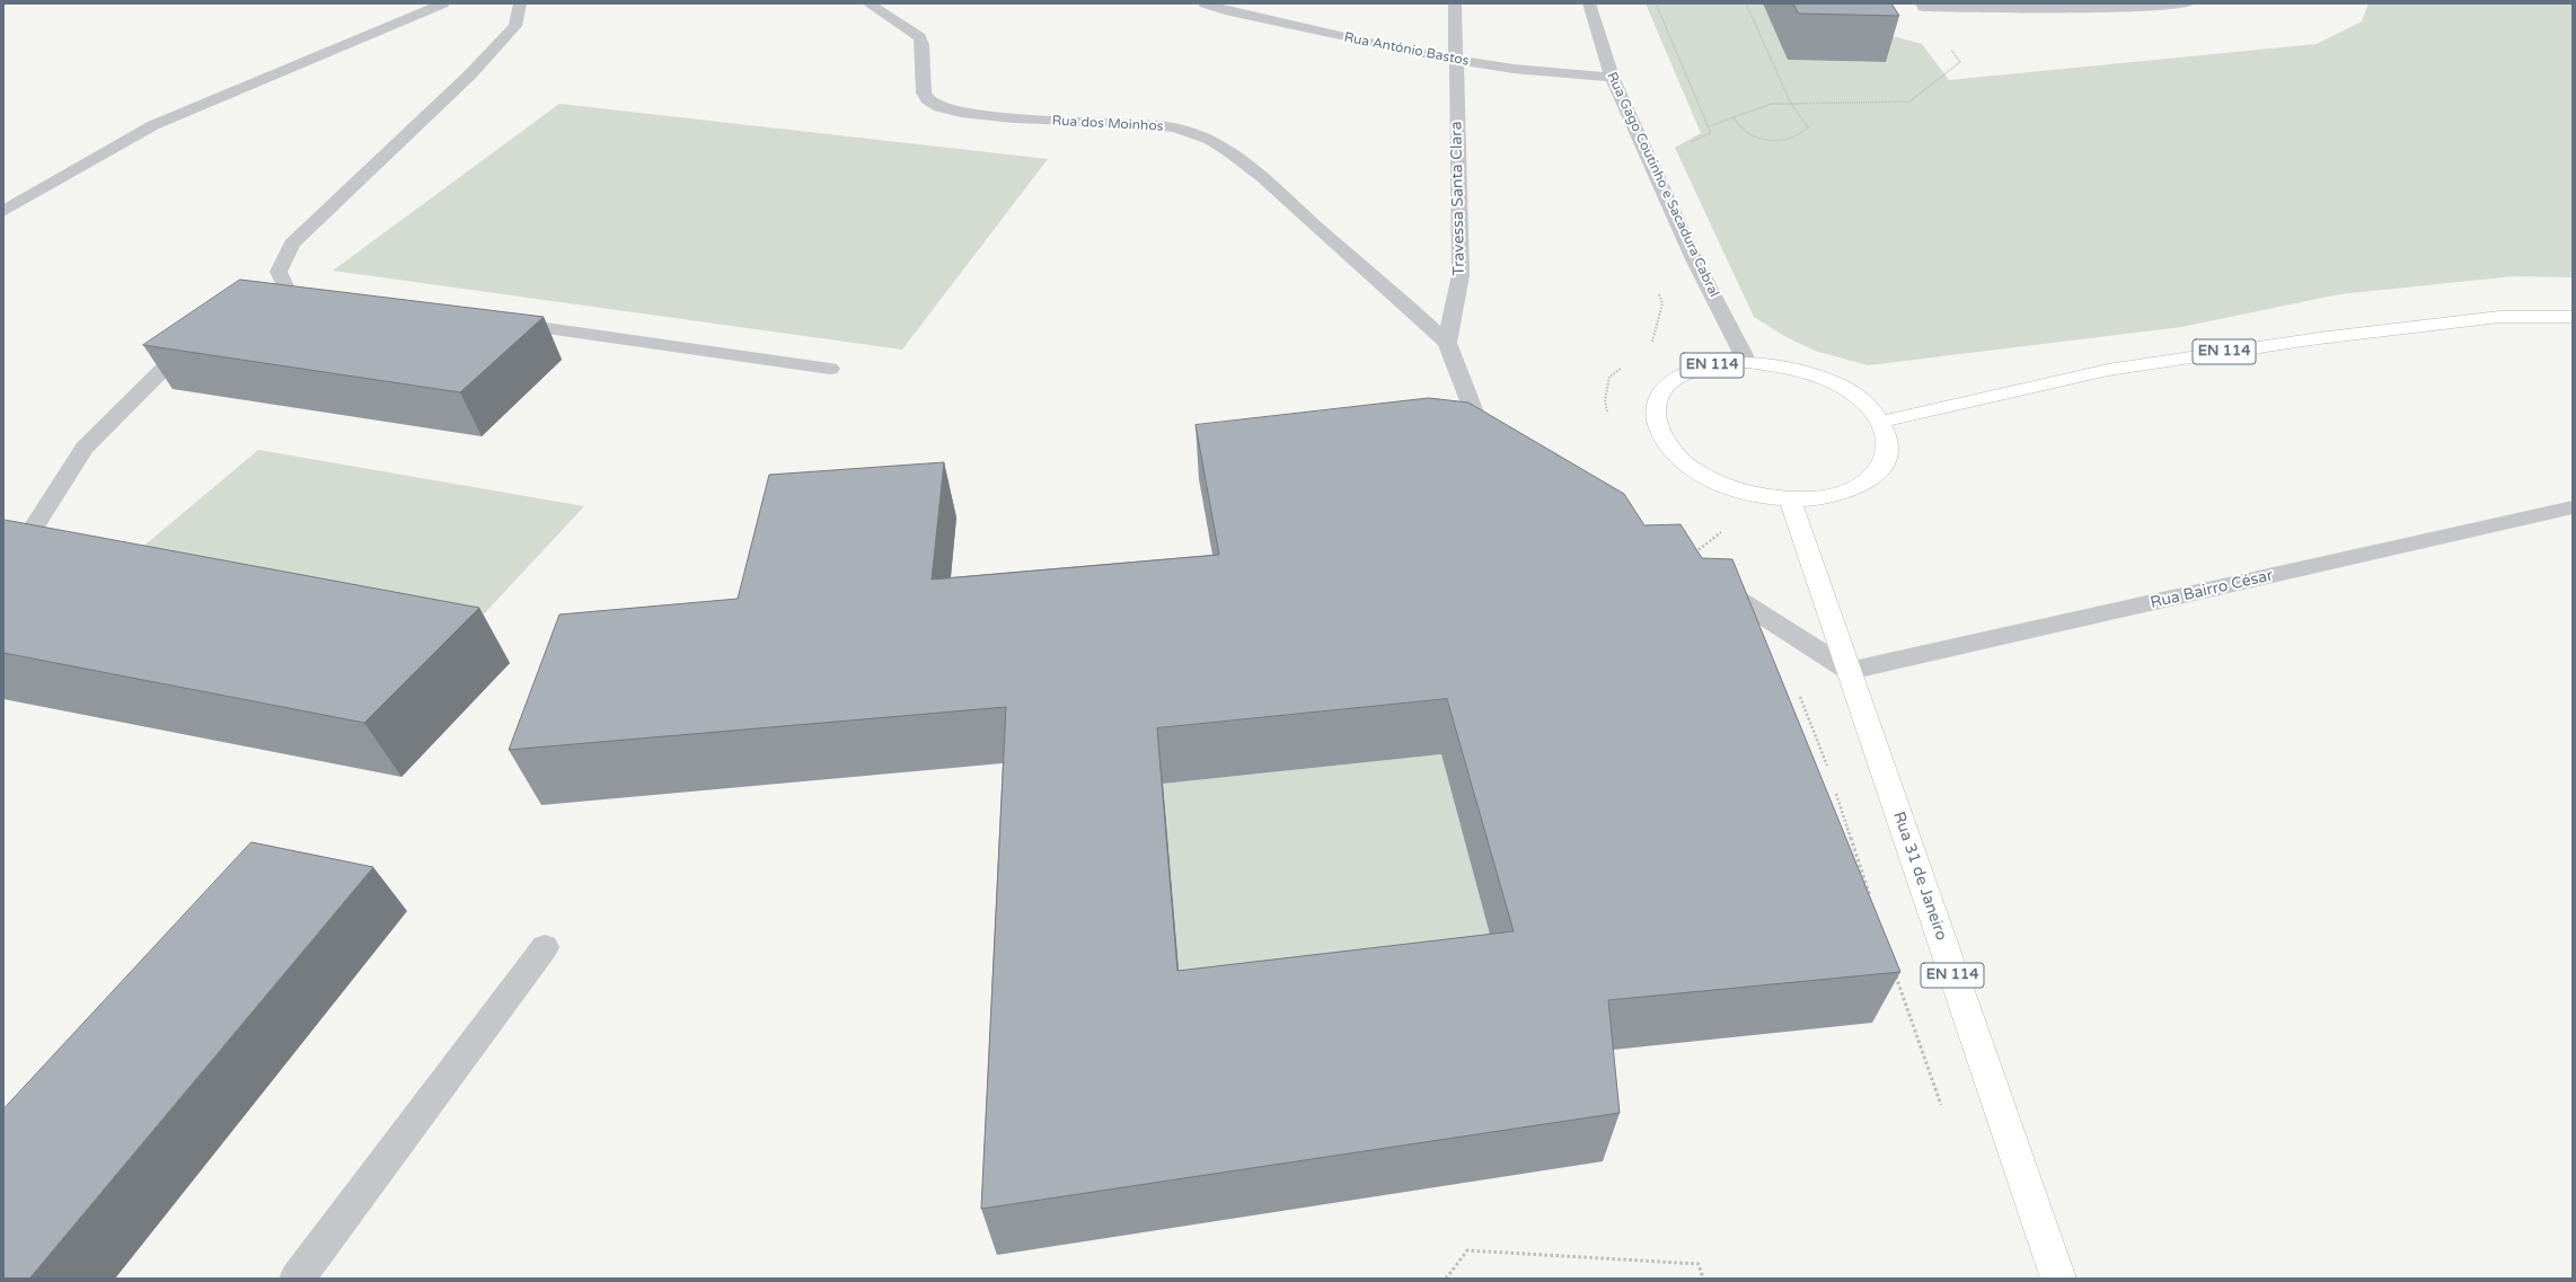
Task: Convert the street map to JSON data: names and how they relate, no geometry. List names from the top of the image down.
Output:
{
  "streets": {
    "main road": ["EN 114", "Rua 31 de Janeiro"],
    "street": [
      "Rua António Bastos",
      "Rua dos Moinhos",
      "Rua Gago Coutinho e Sacadura Cabral",
      "Travessa Santa Clara",
      "Rua Bairro César"
    ]
  },
  "crossings": [
    ["Rua António Bastos", "Rua Gago Coutinho e Sacadura Cabral"],
    ["Rua António Bastos", "Travessa Santa Clara"],
    ["Rua dos Moinhos", "Travessa Santa Clara"],
    ["Rua Gago Coutinho e Sacadura Cabral", "EN 114"],
    ["EN 114", "Rua 31 de Janeiro"],
    ["Rua Bairro César", "Rua 31 de Janeiro"]
  ]
}
